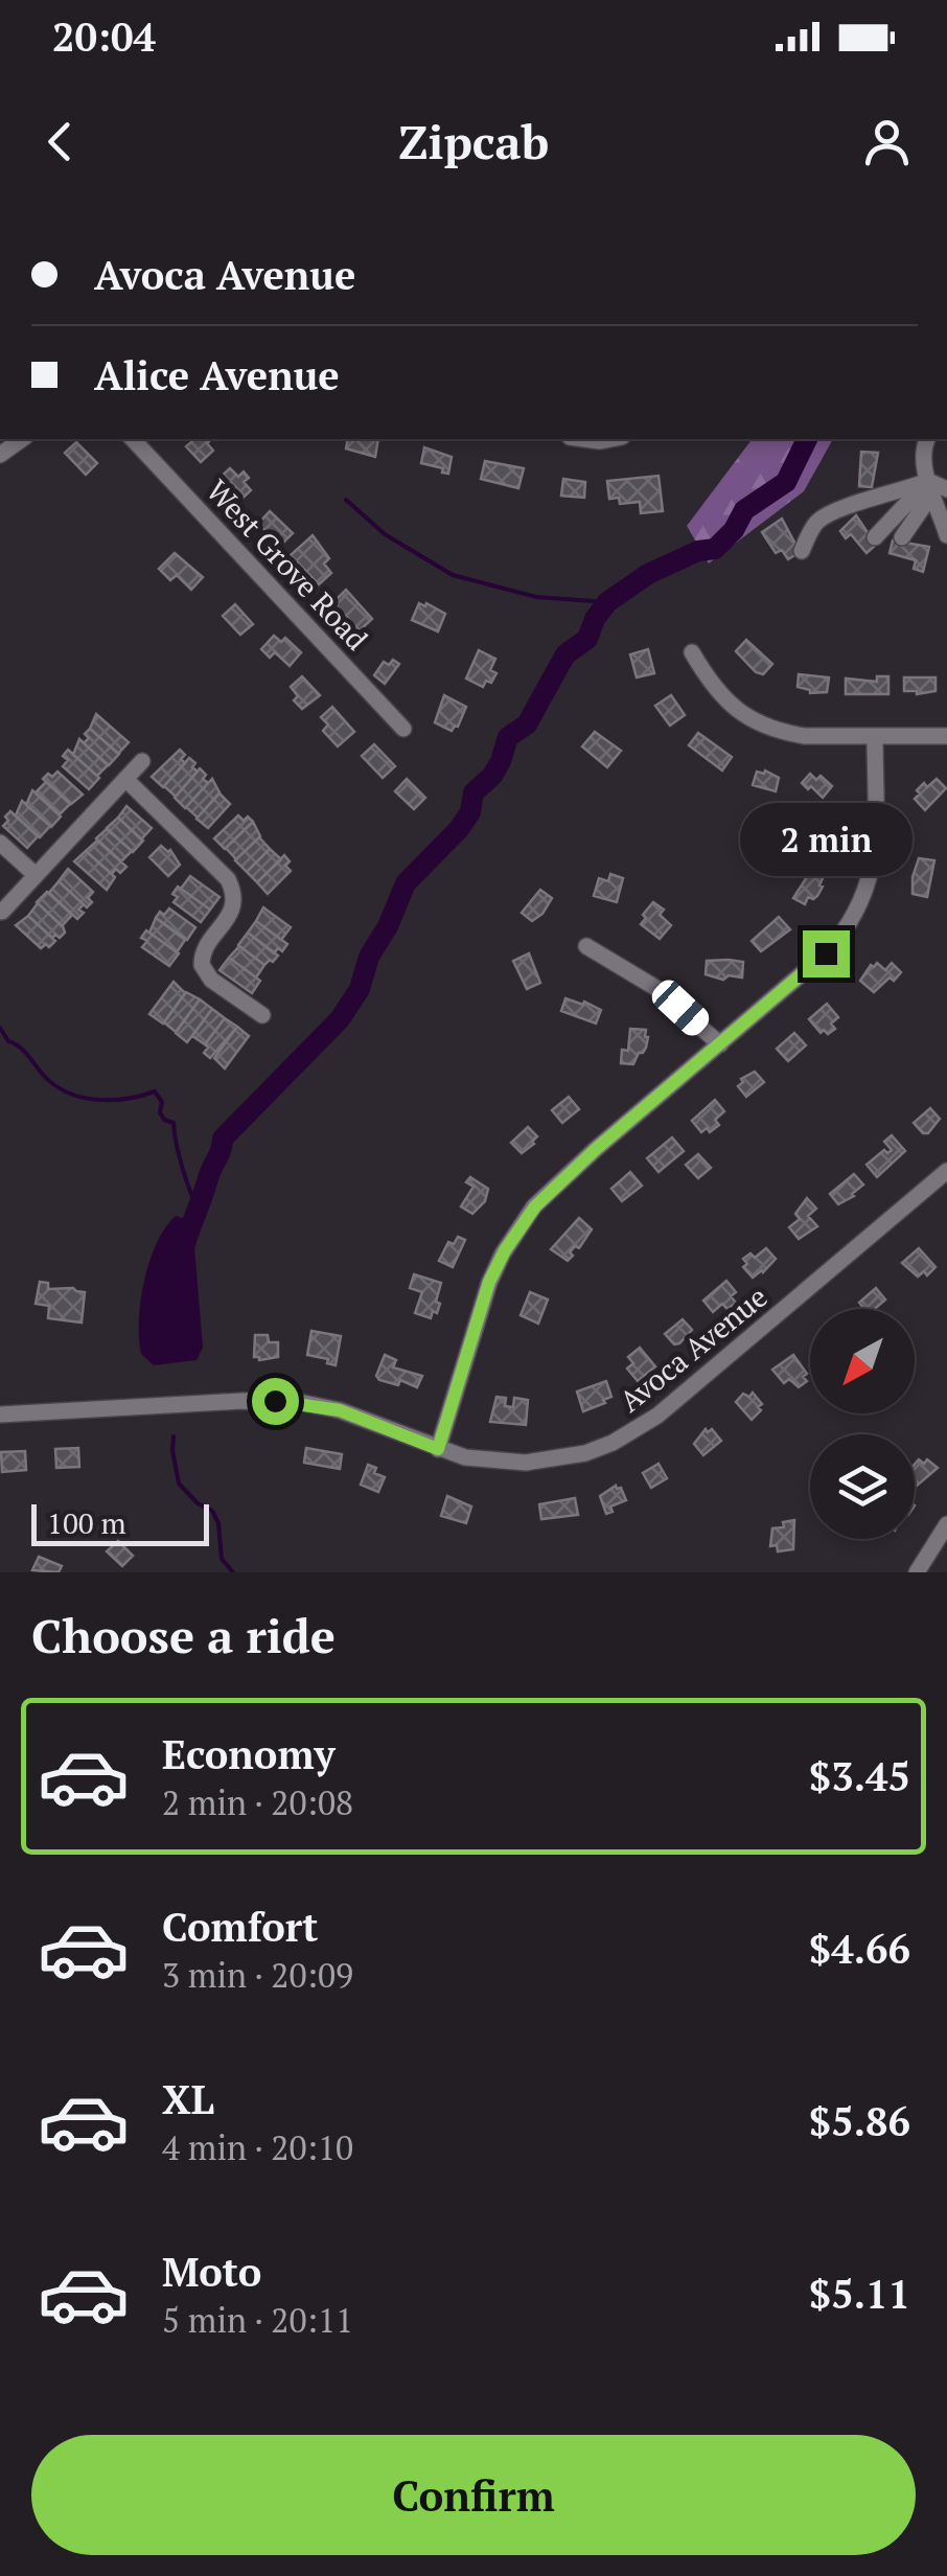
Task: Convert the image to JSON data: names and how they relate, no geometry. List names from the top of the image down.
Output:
{
  "streets": {
    "street": ["West Grove Road", "Avoca Avenue"]
  },
  "scale_bar": "100 m",
  "north": "bottom left",
  "page": {
    "status": "20:04",
    "header": "Zipcab",
    "banner": ["Avoca Avenue", "Alice Avenue"],
    "bubble": "2 min",
    "scale": "100 m",
    "heading": "Choose a ride",
    "list": [
      {
        "name": "Economy",
        "note": "2 min · 20:08",
        "value": "$3.45"
      },
      {
        "name": "Comfort",
        "note": "3 min · 20:09",
        "value": "$4.66"
      },
      {
        "name": "XL",
        "note": "4 min · 20:10",
        "value": "$5.86"
      },
      {
        "name": "Moto",
        "note": "5 min · 20:11",
        "value": "$5.11"
      }
    ],
    "buttons": "Confirm"
  }
}
